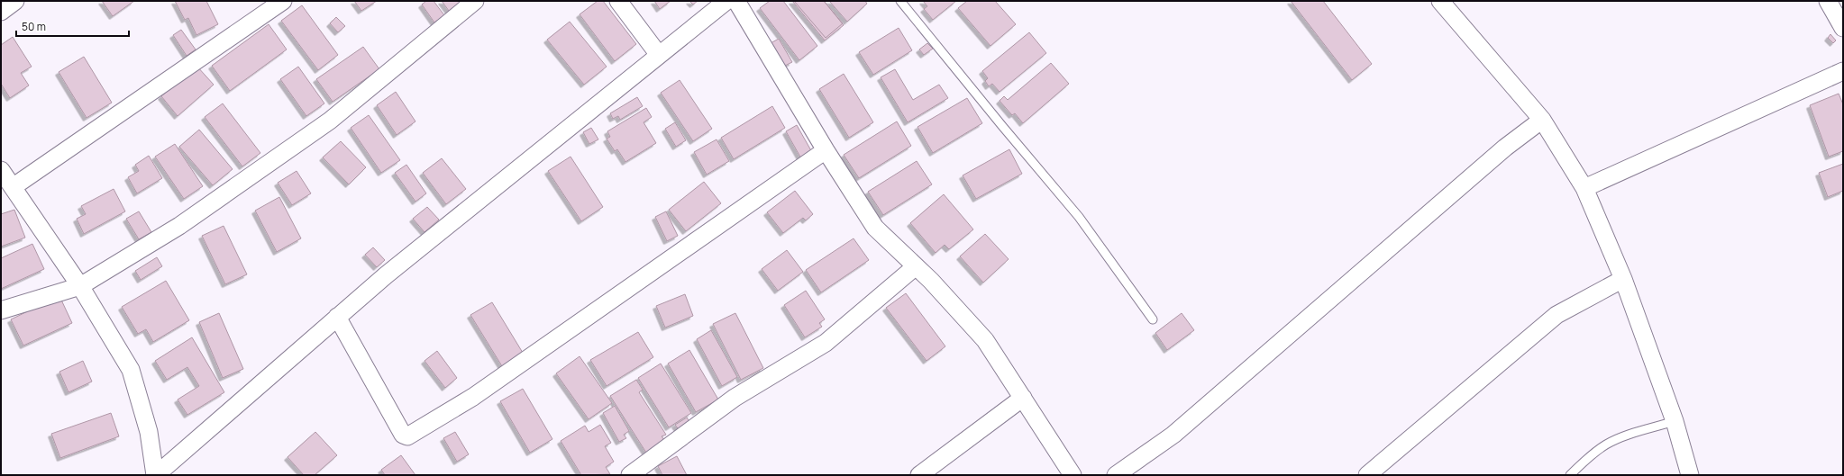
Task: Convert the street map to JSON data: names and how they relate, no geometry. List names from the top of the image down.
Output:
{
  "scale_bar": "50 m"
}
